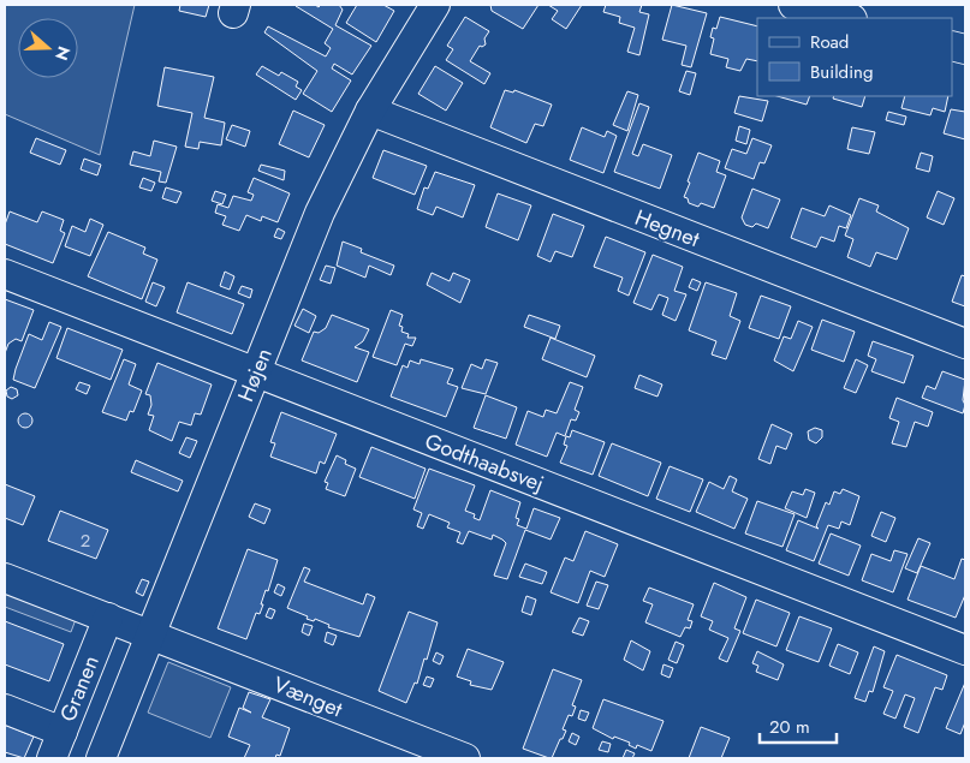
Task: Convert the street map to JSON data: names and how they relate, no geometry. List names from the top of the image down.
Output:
{
  "streets": {
    "street": [
      "Hegnet",
      "Højen",
      "Godthaabsvej",
      "Granen",
      "Vænget"
    ]
  },
  "crossings": [
    ["Hegnet", "Højen"],
    ["Højen", "Godthaabsvej"],
    ["Højen", "Vænget"]
  ],
  "house_numbers": ["2"],
  "legend": ["Road", "Building"],
  "scale_bar": "20 m",
  "north": "right"
}
